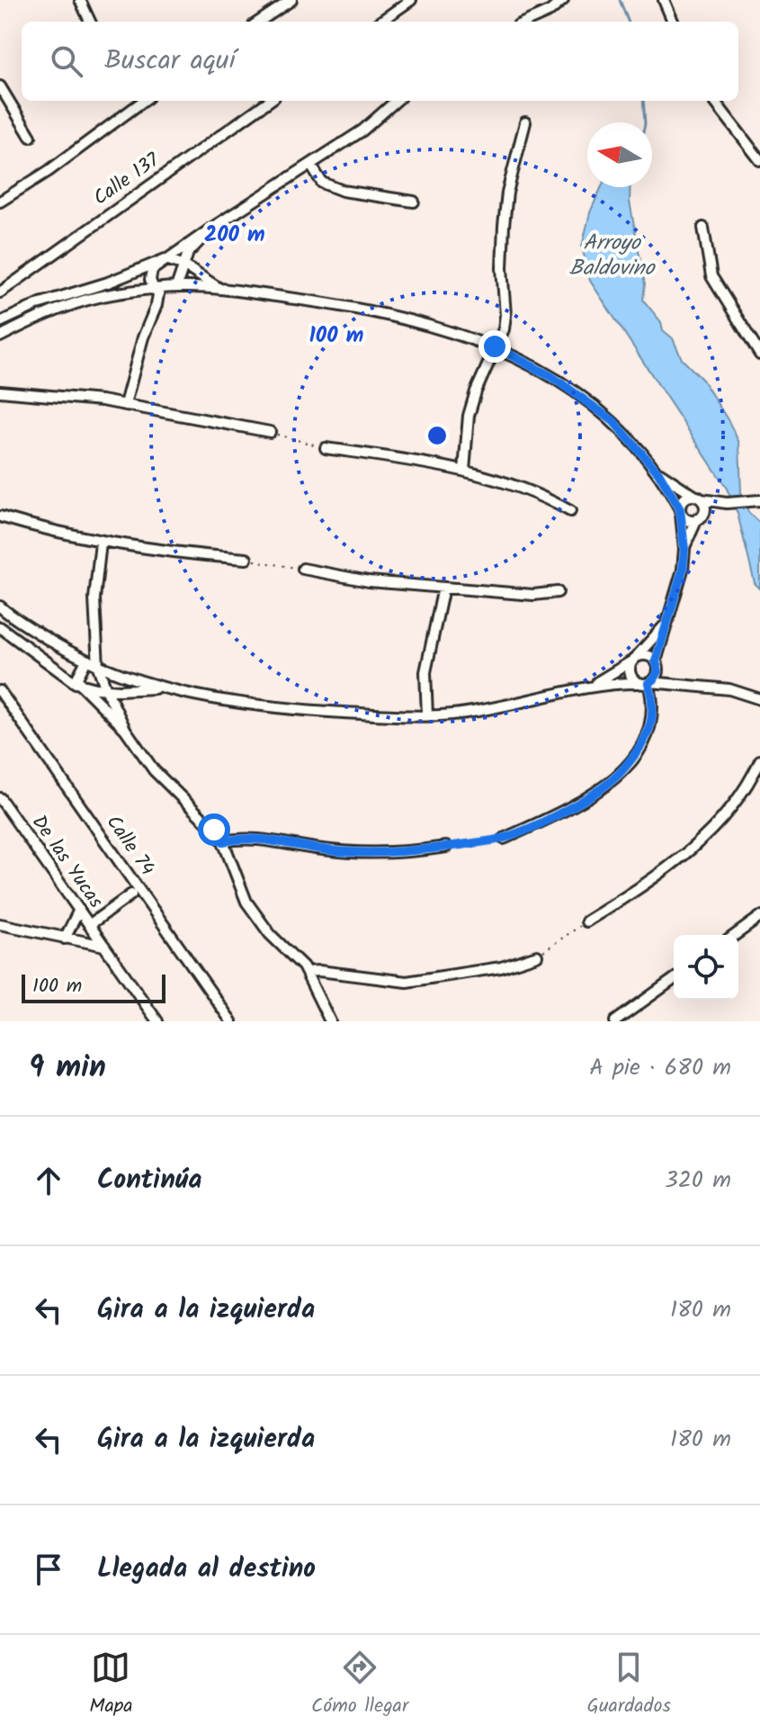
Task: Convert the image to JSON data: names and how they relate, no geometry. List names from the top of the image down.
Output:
{
  "streets": {
    "street": ["Calle 137", "Calle 74", "De las Yucas"]
  },
  "water": ["Arroyo Baldovino"],
  "scale_bar": "100 m",
  "north": "left",
  "page": {
    "search": "Buscar aquí",
    "scale": "100 m",
    "heading": ["9 min", "A pie · 680 m"],
    "list": [
      ["Continúa", "320 m"],
      ["Gira a la izquierda", "180 m"],
      ["Gira a la izquierda", "180 m"],
      "Llegada al destino"
    ],
    "nav": ["Mapa", "Cómo llegar", "Guardados"]
  },
  "rings": ["200 m", "100 m"]
}
